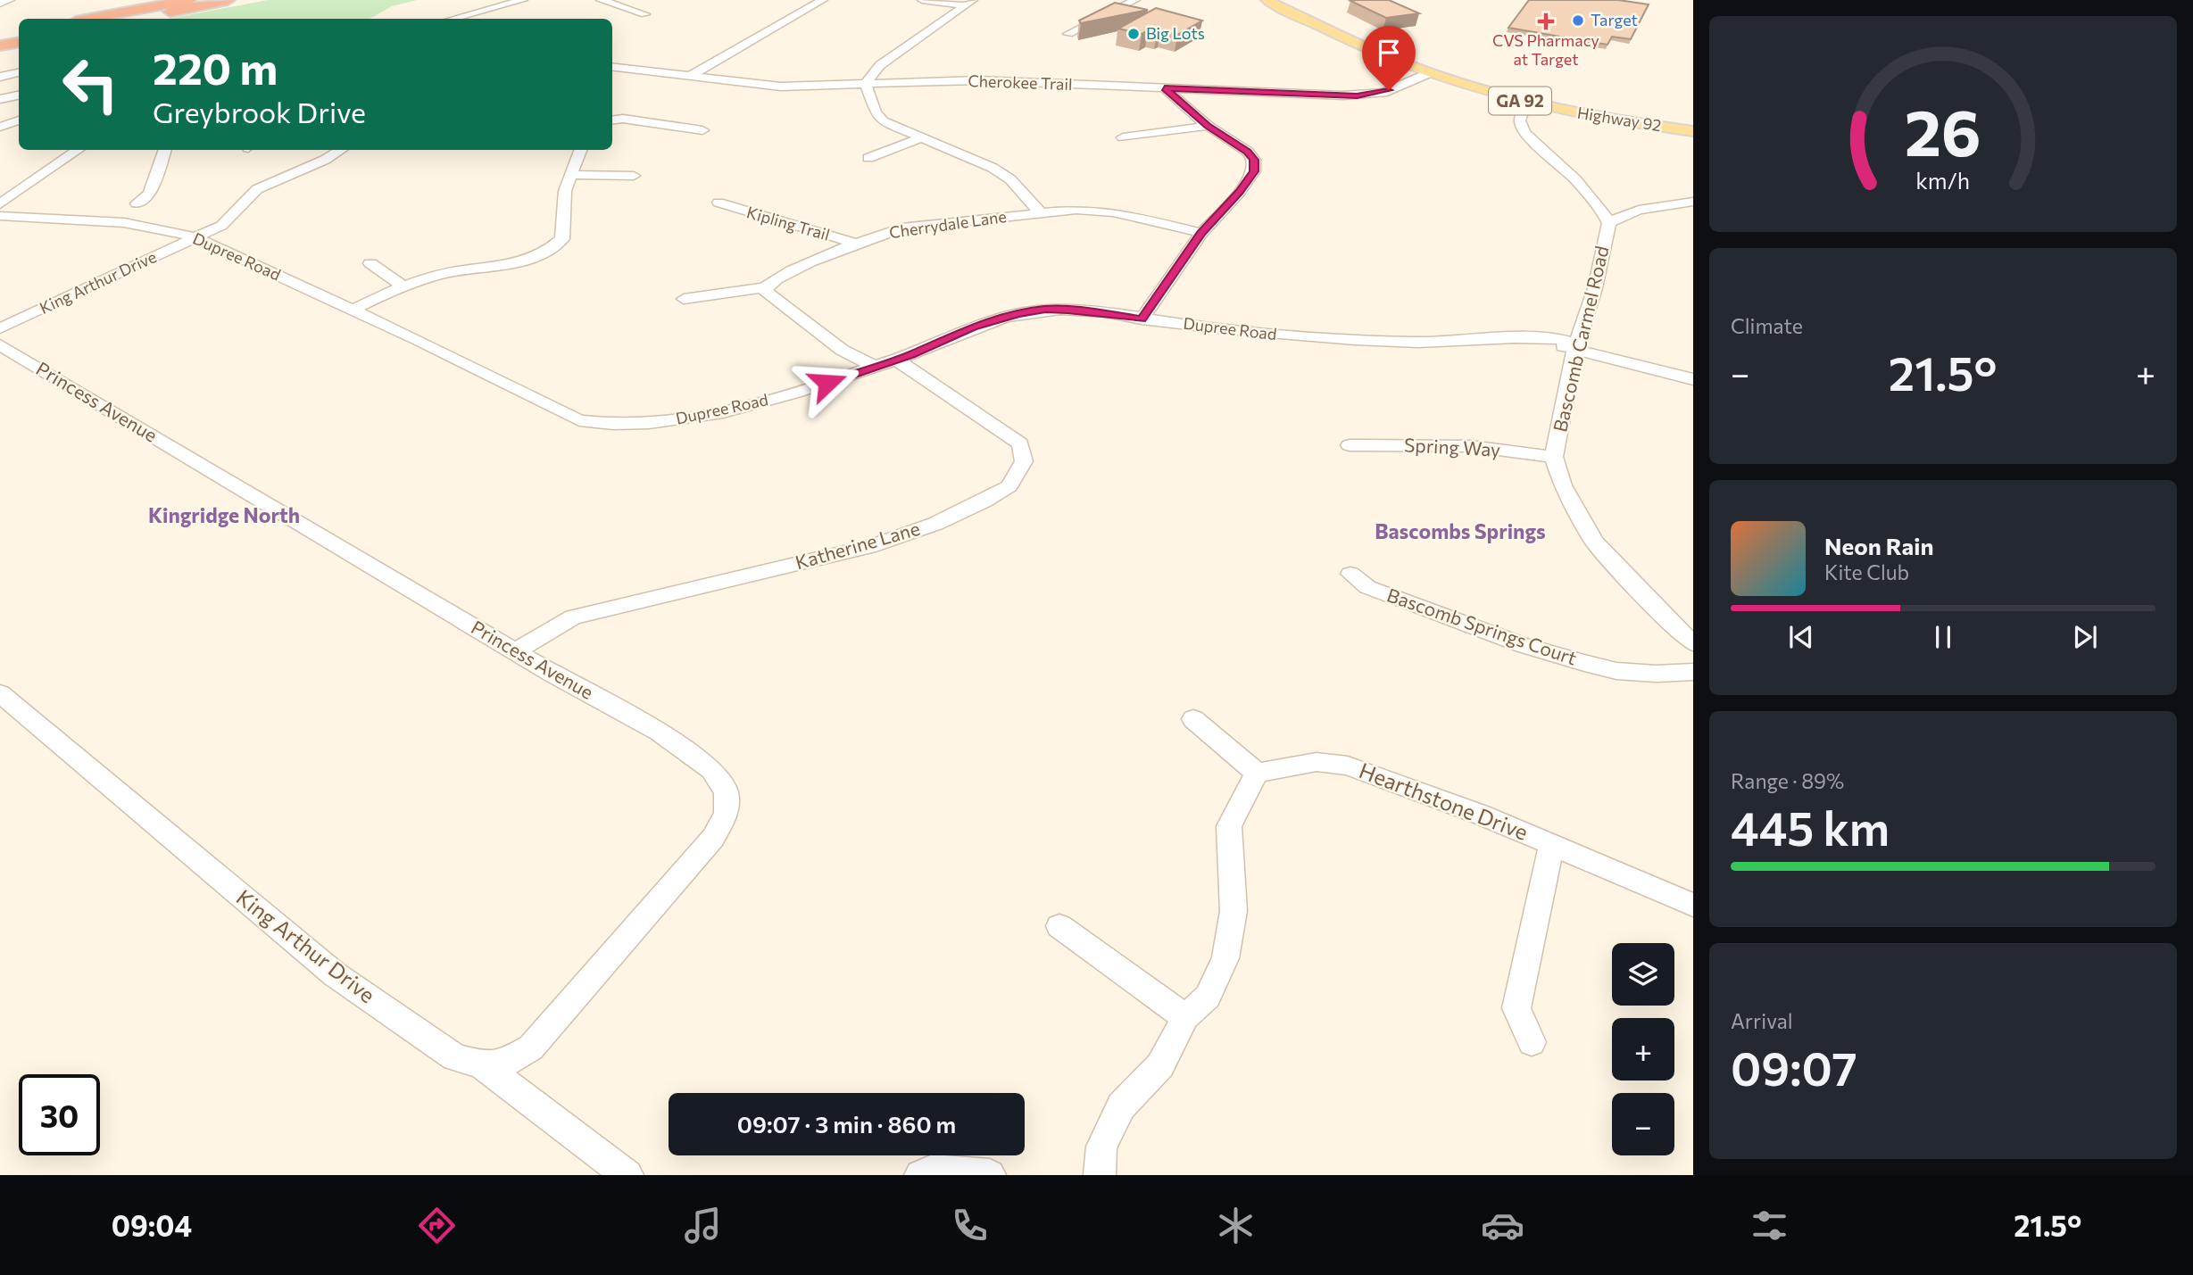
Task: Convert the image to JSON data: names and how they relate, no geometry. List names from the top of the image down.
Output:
{
  "streets": {
    "main road": ["GA 92", "Highway 92"],
    "street": [
      "Cherokee Trail",
      "Kipling Trail",
      "Cherrydale Lane",
      "Dupree Road",
      "King Arthur Drive",
      "Bascomb Carmel Road",
      "Princess Avenue",
      "Spring Way",
      "Katherine Lane",
      "Bascomb Springs Court",
      "Hearthstone Drive"
    ]
  },
  "crossings": [
    ["Cherokee Trail", "Highway 92"],
    ["Kipling Trail", "Cherrydale Lane"],
    ["Dupree Road", "King Arthur Drive"],
    ["Dupree Road", "Bascomb Carmel Road"],
    ["Dupree Road", "Katherine Lane"],
    ["King Arthur Drive", "Princess Avenue"],
    ["Bascomb Carmel Road", "Spring Way"],
    ["Princess Avenue", "Katherine Lane"]
  ],
  "districts": ["Kingridge North", "Bascombs Springs"],
  "places": {
    "other": ["Target", "Big Lots"],
    "health": ["CVS Pharmacy at Target"]
  },
  "page": {
    "turn": ["220 m", "Greybrook Drive"],
    "tile": [
      "Climate",
      ["Range · 89%", "445 km"],
      ["Arrival", "09:07"]
    ],
    "heat": ["−", "21.5°", "+"],
    "song": ["Neon Rain", "Kite Club"],
    "map_buttons": ["+", "−"],
    "limit": "30",
    "trip": "09:07 · 3 min · 860 m",
    "tabs": ["09:04", "21.5°"],
    "gauge": ["26", "km/h"]
  }
}
